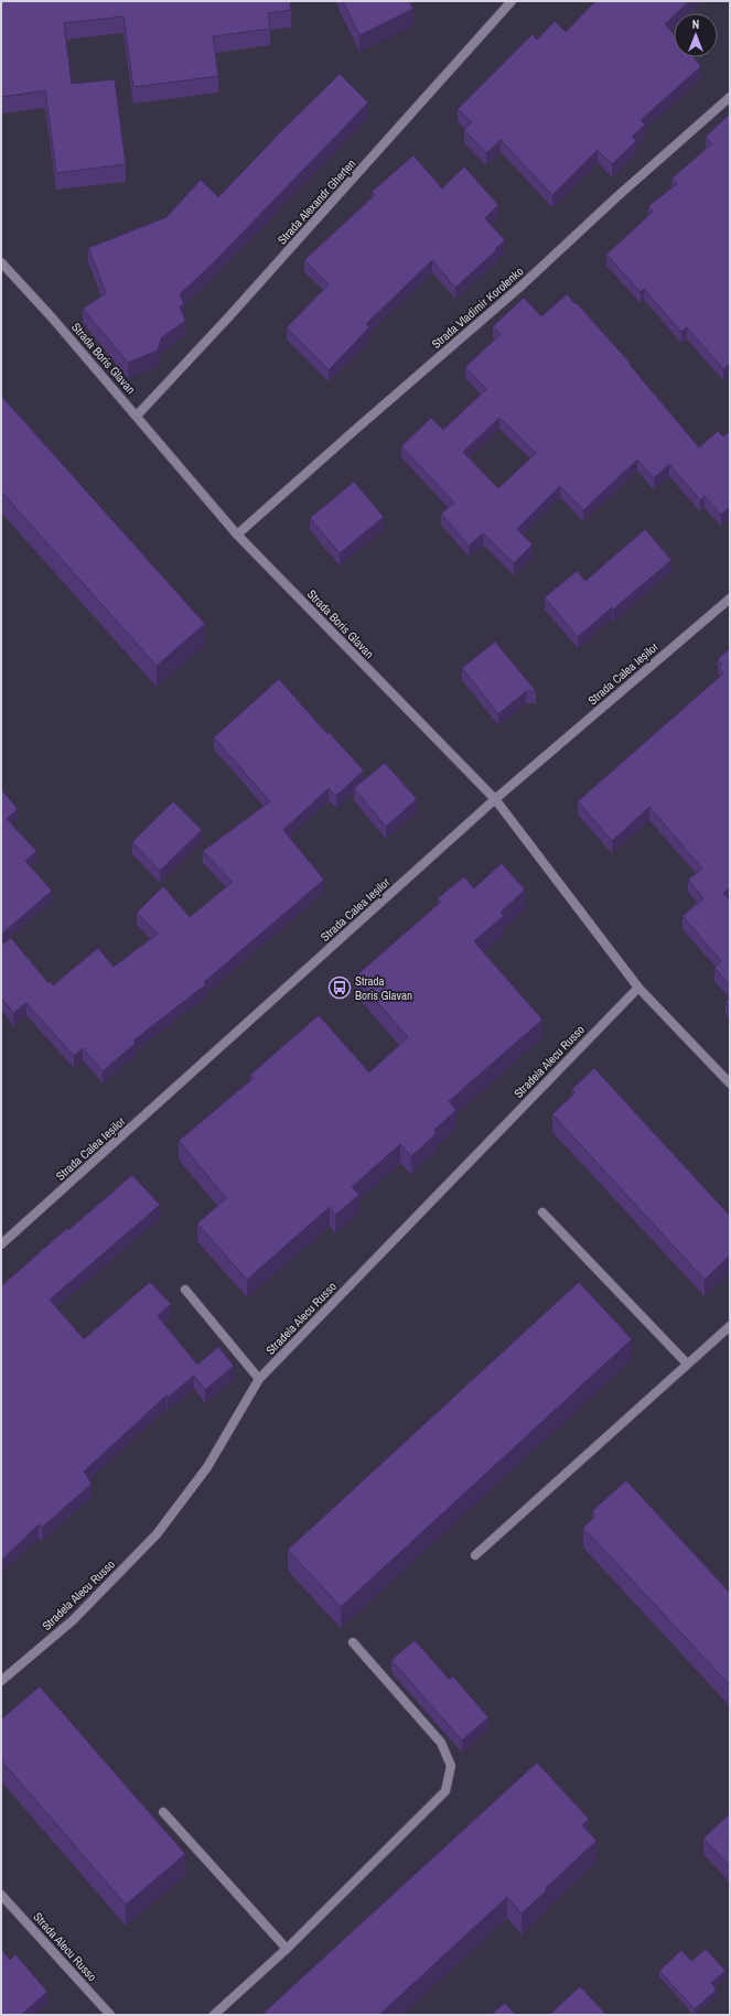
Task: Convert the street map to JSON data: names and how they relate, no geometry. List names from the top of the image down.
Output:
{
  "streets": {
    "street": [
      "Strada Alexandr Gherțen",
      "Strada Vladimir Korolenko",
      "Strada Boris Glavan",
      "Strada Calea Ieșilor",
      "Stradela Alecu Russo",
      "Strada Alecu Russo"
    ]
  },
  "crossings": [
    ["Strada Alexandr Gherțen", "Strada Boris Glavan"],
    ["Strada Vladimir Korolenko", "Strada Boris Glavan"],
    ["Strada Boris Glavan", "Strada Calea Ieșilor"],
    ["Strada Boris Glavan", "Stradela Alecu Russo"]
  ],
  "places": {
    "bus stop": ["Strada Boris Glavan"]
  },
  "north": "top"
}
